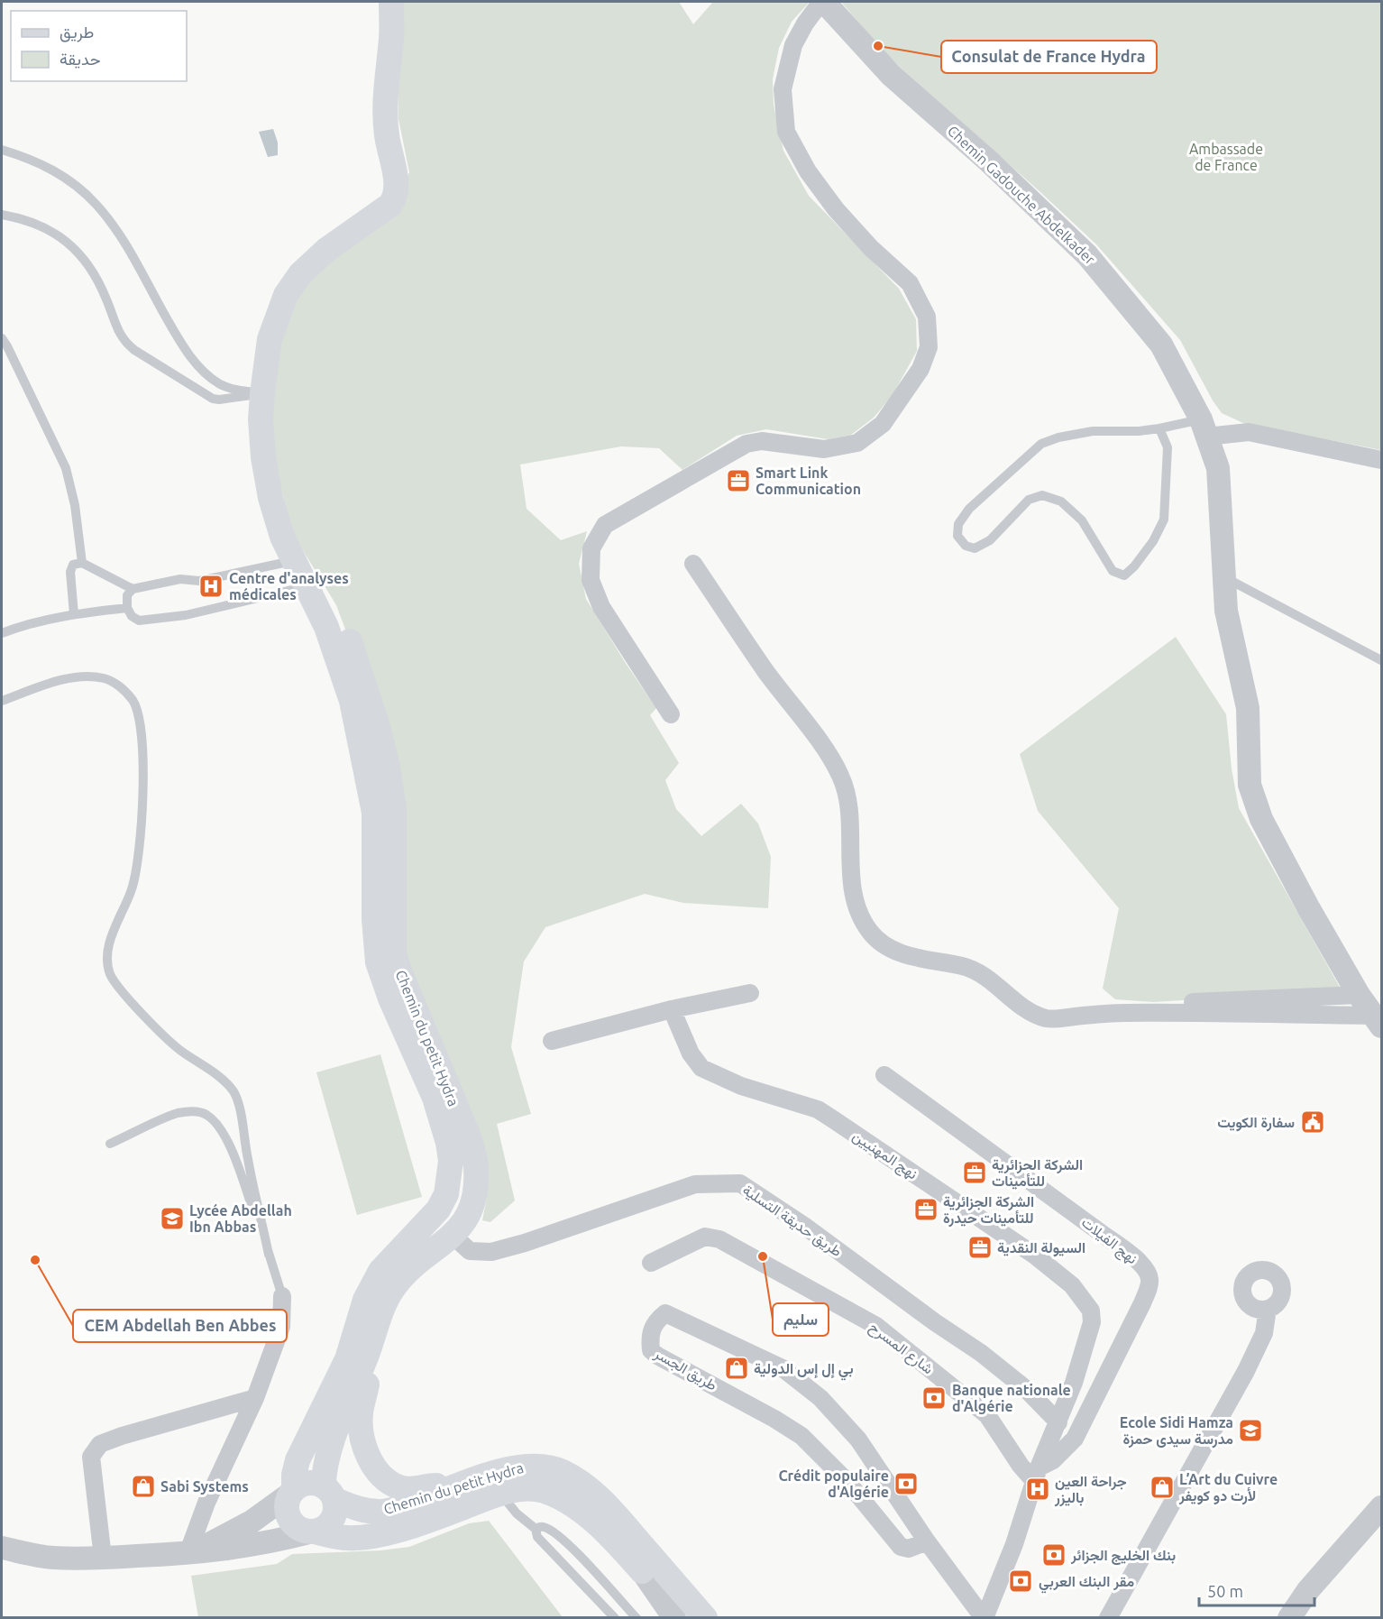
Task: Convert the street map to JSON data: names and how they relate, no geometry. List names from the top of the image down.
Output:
{
  "streets": {
    "main road": ["Chemin du petit Hydra"],
    "street": [
      "Chemin Gadouche Abdelkader",
      "نهج المهنيين",
      "طريق حديقة التسلية",
      "نهج الفيلات",
      "شارع المسرح",
      "طريق الجسر"
    ]
  },
  "crossings": [
    ["Chemin du petit Hydra", "طريق حديقة التسلية"],
    ["نهج المهنيين", "طريق حديقة التسلية"],
    ["نهج الفيلات", "شارع المسرح"]
  ],
  "parks": ["Ambassade de France"],
  "places": {
    "other": ["Consulat de France Hydra", "سليم", "CEM Abdellah Ben Abbes"],
    "office": [
      "Smart Link Communication",
      "الشركة الجزائرية للتأمينات",
      "الشركة الجزائرية للتأمينات حيدرة",
      "السيولة النقدية"
    ],
    "hospital": ["Centre d'analyses médicales", "جراحة العين باليزر"],
    "public building": ["سفارة الكويت"],
    "school or university": ["Lycée Abdellah Ibn Abbas", "Ecole Sidi Hamza مدرسة سيدى حمزة"],
    "shop": ["بي إل إس الدولية", "Sabi Systems", "L’Art du Cuivre لأرت دو كويفر"],
    "bank": [
      "Banque nationale d'Algérie",
      "Crédit populaire d'Algérie",
      "بنك الخليج الجزائر",
      "مقر البنك العربي"
    ]
  },
  "legend": ["طريق", "حديقة"],
  "scale_bar": "50 m"
}
